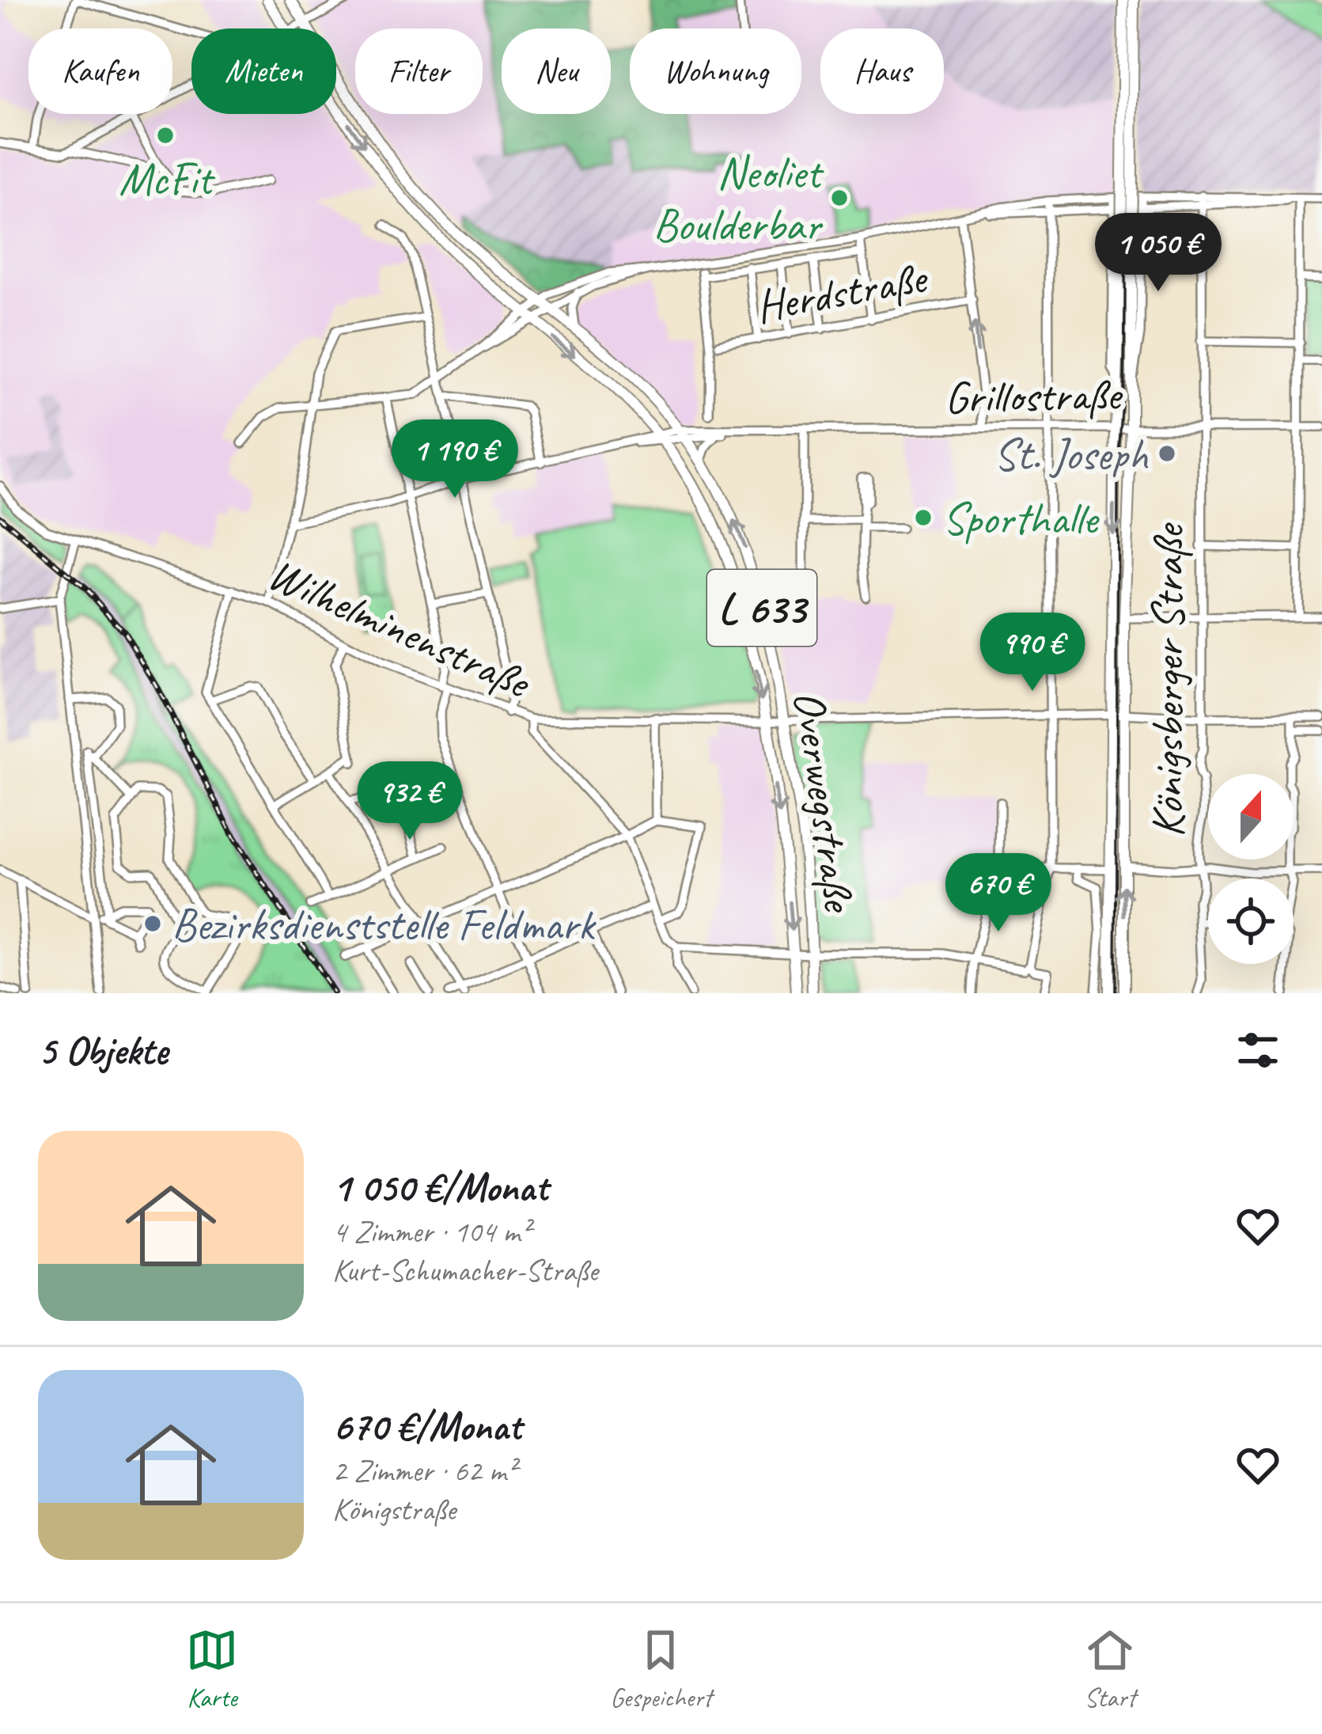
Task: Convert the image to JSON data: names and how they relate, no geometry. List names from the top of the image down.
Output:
{
  "streets": {
    "main road": ["L 633", "Overwegstraße"],
    "street": [
      "Herdstraße",
      "Grillostraße",
      "Wilhelminenstraße",
      "Königsberger Straße"
    ]
  },
  "crossings": [
    ["Grillostraße", "Königsberger Straße"],
    ["Grillostraße", "Overwegstraße"],
    ["L 633", "Overwegstraße"]
  ],
  "places": [
    "McFit",
    "Neoliet Boulderbar",
    "St. Joseph",
    "Sporthalle",
    "Bezirksdienststelle Feldmark"
  ],
  "north": "top",
  "page": {
    "chip": [
      "Kaufen",
      "Mieten",
      "Filter",
      "Neu",
      "Wohnung",
      "Haus"
    ],
    "price": [
      "1 050 €",
      "1 190 €",
      "990 €",
      "932 €",
      "670 €"
    ],
    "heading": "5 Objekte",
    "list": [
      {
        "name": "1 050 €/Monat",
        "note": "4 Zimmer · 104 m² · Kurt-Schumacher-Straße"
      },
      {
        "name": "670 €/Monat",
        "note": "2 Zimmer · 62 m² · Königstraße"
      }
    ],
    "tabs": ["Karte", "Gespeichert", "Start"]
  }
}
